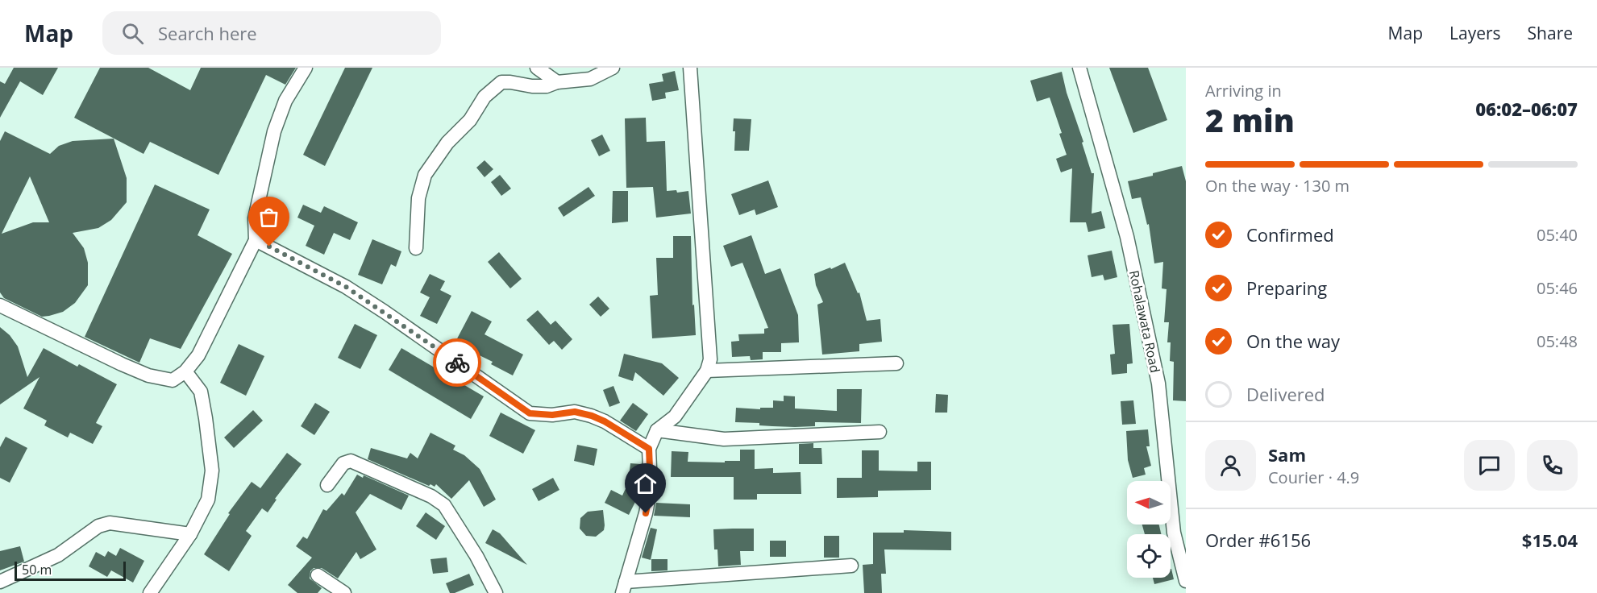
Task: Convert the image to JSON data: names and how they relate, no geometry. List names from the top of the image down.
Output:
{
  "streets": {
    "street": ["Rohalawata Road"]
  },
  "scale_bar": "50 m",
  "north": "left",
  "page": {
    "header": "Map",
    "search": "Search here",
    "nav": ["Map", "Layers", "Share"],
    "heading": ["2 min", "Arriving in", "06:02–06:07"],
    "panel": [
      "Sam",
      "Courier · 4.9",
      "Order #6156",
      "$15.04"
    ],
    "bar": "On the way · 130 m",
    "list": [
      ["Confirmed", "05:40"],
      ["Preparing", "05:46"],
      ["On the way", "05:48"],
      "Delivered"
    ],
    "scale": "50 m"
  }
}
